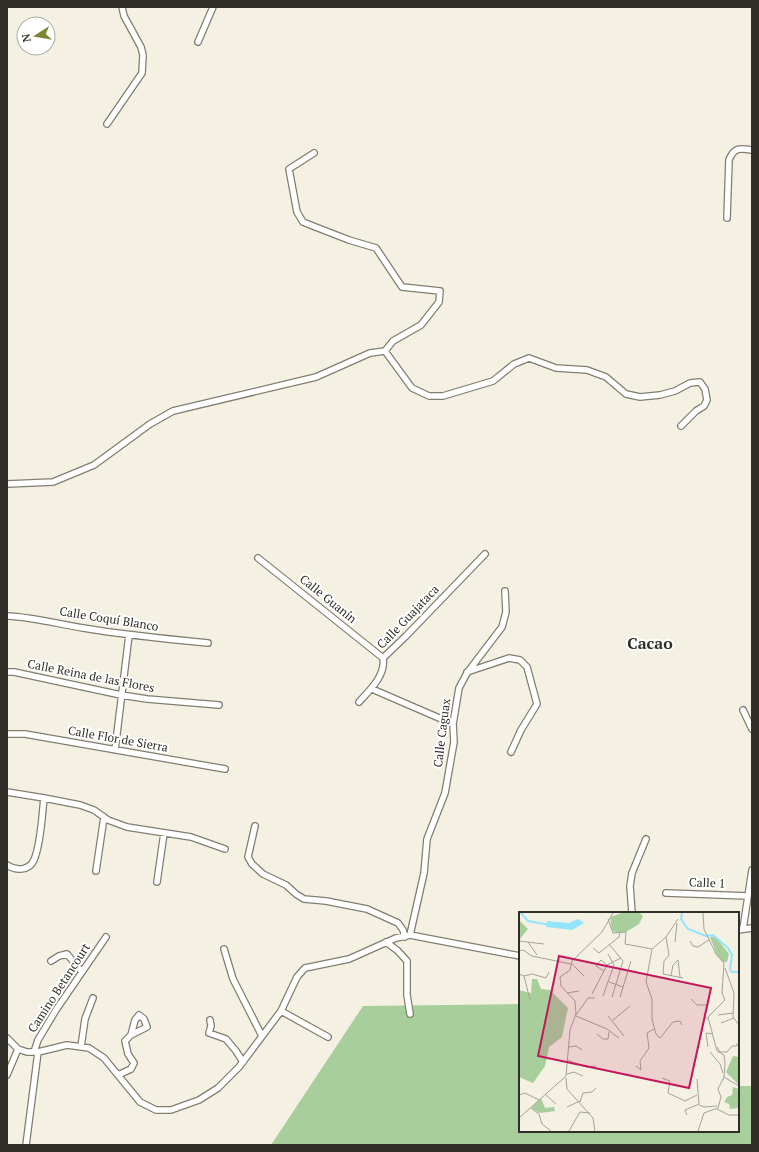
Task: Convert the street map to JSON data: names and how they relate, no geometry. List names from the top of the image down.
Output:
{
  "streets": {
    "street": [
      "Calle Guanín",
      "Calle Guajataca",
      "Calle Coquí Blanco",
      "Calle Reina de las Flores",
      "Calle Caguax",
      "Calle Flor de Sierra",
      "Calle 1",
      "Camino Betancourt"
    ]
  },
  "crossings": [
    ["Calle Guanín", "Calle Guajataca"]
  ],
  "districts": ["Cacao"],
  "north": "left"
}
